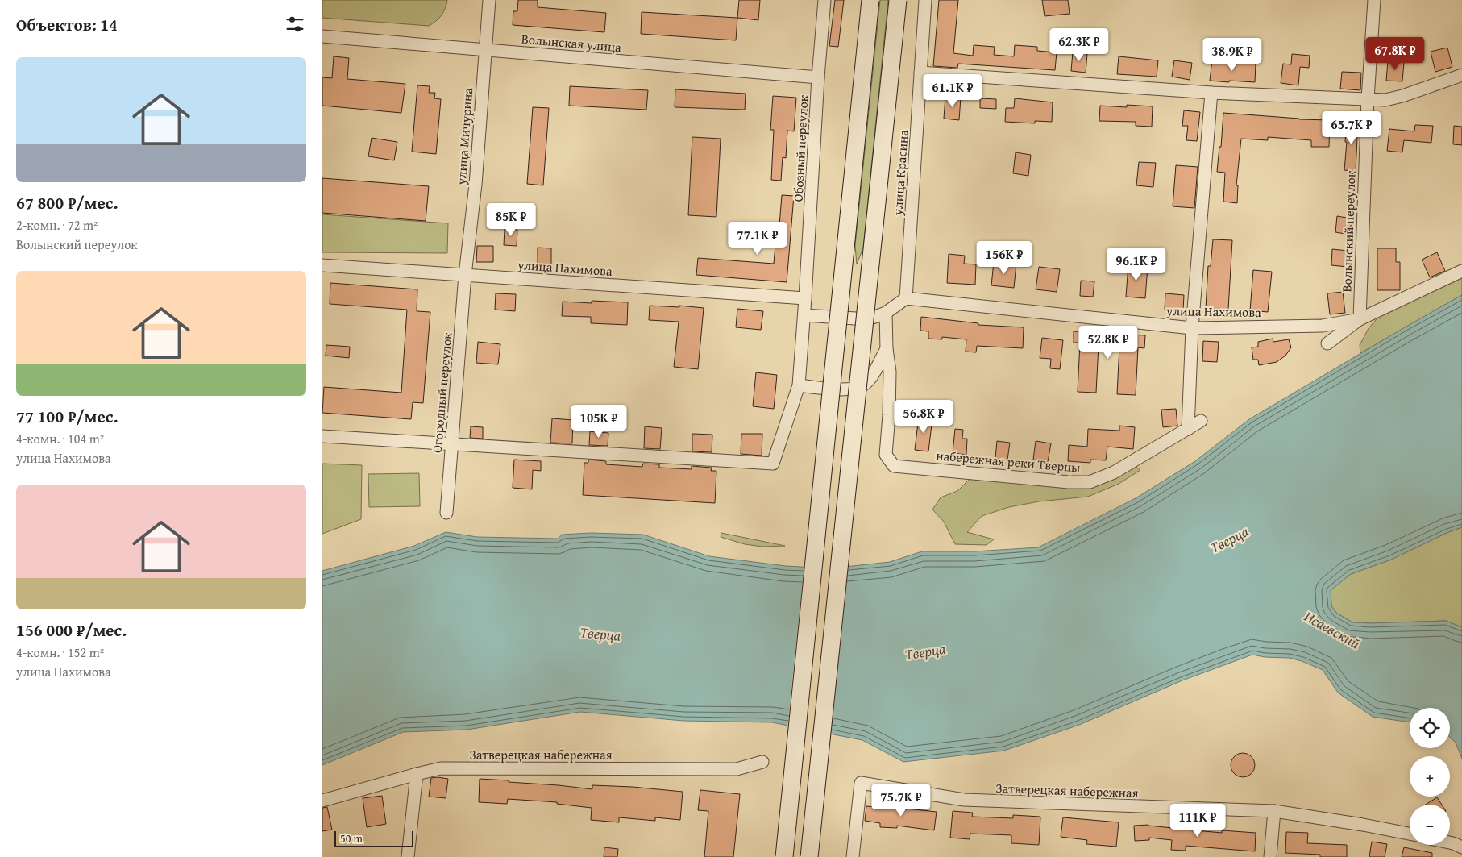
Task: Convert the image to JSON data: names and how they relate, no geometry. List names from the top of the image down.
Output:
{
  "streets": {
    "street": [
      "Волынская улица",
      "улица Мичурина",
      "Обозный переулок",
      "улица Красина",
      "Волынский переулок",
      "улица Нахимова",
      "Огородный переулок",
      "набережная реки Тверцы",
      "Затверецкая набережная"
    ]
  },
  "crossings": [
    ["Волынская улица", "улица Мичурина"],
    ["Волынская улица", "Обозный переулок"],
    ["улица Мичурина", "улица Нахимова"],
    ["улица Мичурина", "Огородный переулок"],
    ["Обозный переулок", "улица Нахимова"],
    ["Обозный переулок", "Огородный переулок"],
    ["улица Красина", "улица Нахимова"],
    ["Волынский переулок", "улица Нахимова"],
    ["улица Нахимова", "Огородный переулок"]
  ],
  "water": ["Тверца", "Исаевский"],
  "scale_bar": "50 m",
  "page": {
    "heading": "Объектов: 14",
    "price": [
      "62.3K ₽",
      "67.8K ₽",
      "38.9K ₽",
      "61.1K ₽",
      "65.7K ₽",
      "85K ₽",
      "77.1K ₽",
      "156K ₽",
      "96.1K ₽",
      "52.8K ₽",
      "56.8K ₽",
      "105K ₽",
      "75.7K ₽",
      "111K ₽"
    ],
    "list": [
      {
        "name": "67 800 ₽/мес.",
        "note": "2-комн. · 72 m² · Волынский переулок"
      },
      {
        "name": "77 100 ₽/мес.",
        "note": "4-комн. · 104 m² · улица Нахимова"
      },
      {
        "name": "156 000 ₽/мес.",
        "note": "4-комн. · 152 m² · улица Нахимова"
      }
    ],
    "map_buttons": ["+", "−"],
    "scale": "50 m"
  }
}
